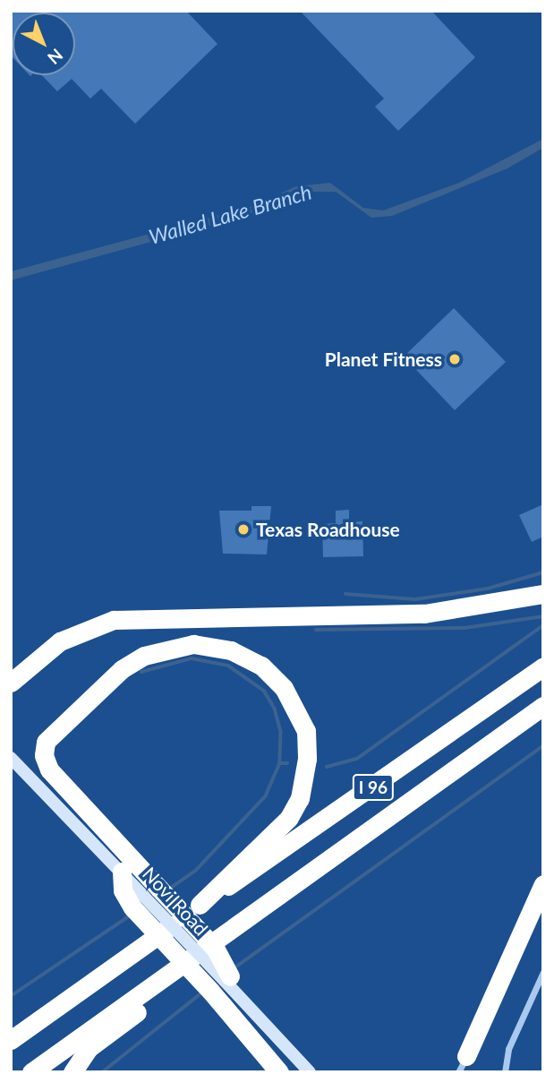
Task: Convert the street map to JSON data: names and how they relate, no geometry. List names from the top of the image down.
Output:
{
  "streets": {
    "highway": ["I 96"],
    "main road": ["Novi Road"]
  },
  "water": ["Walled Lake Branch"],
  "places": ["Planet Fitness", "Texas Roadhouse"],
  "north": "bottom right"
}
